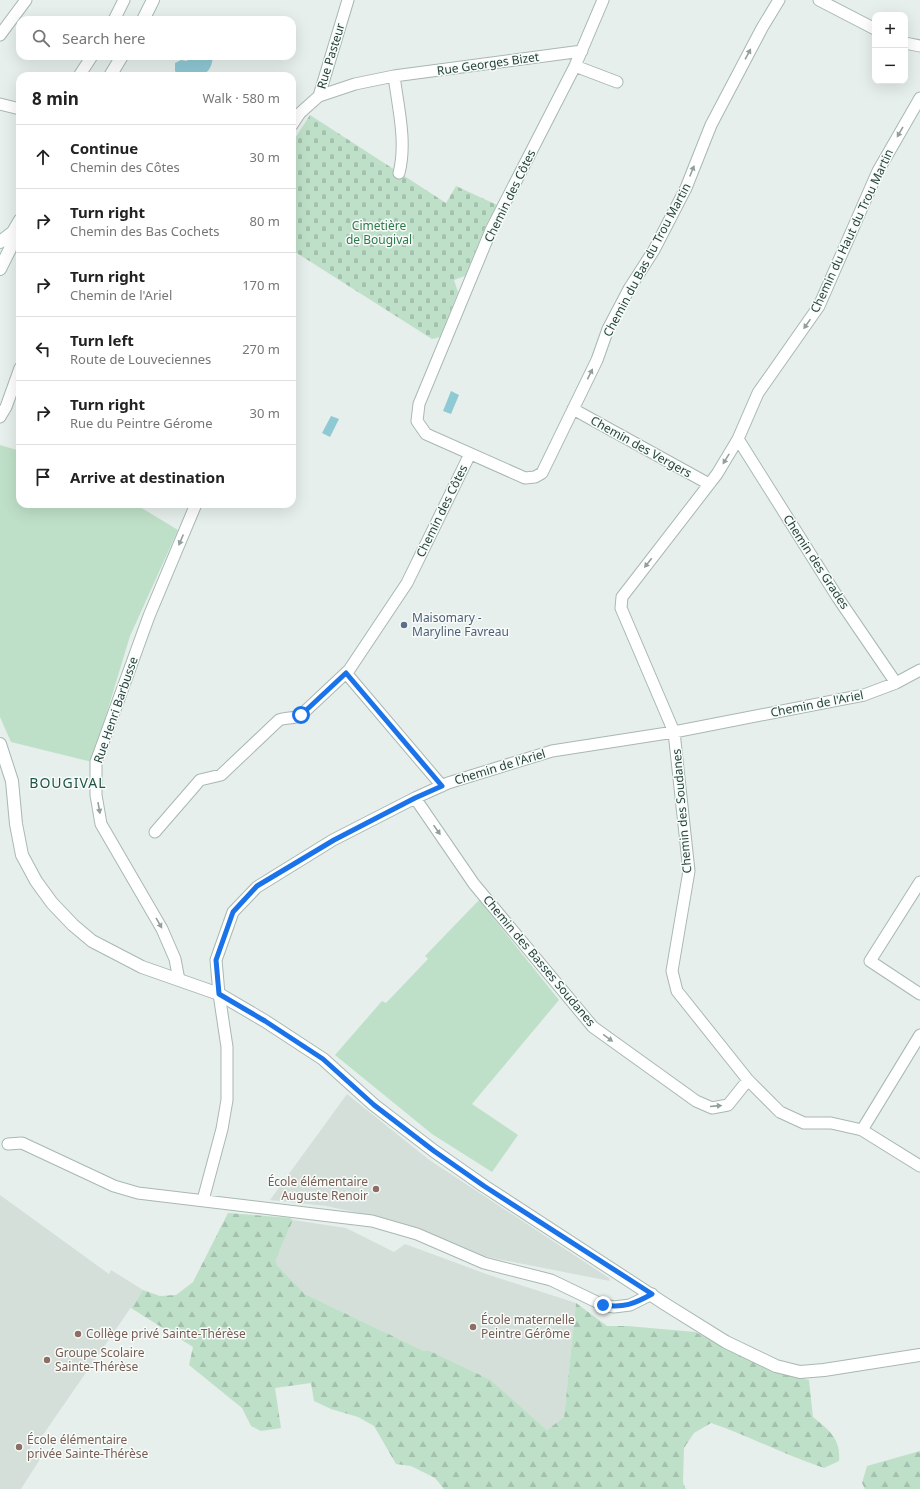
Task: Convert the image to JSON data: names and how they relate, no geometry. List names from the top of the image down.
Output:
{
  "streets": {
    "street": [
      "Rue Pasteur",
      "Rue Georges Bizet",
      "Chemin des Côtes",
      "Chemin du Haut du Trou Martin",
      "Chemin du Bas du Trou Martin",
      "Chemin des Vergers",
      "Chemin des Grades",
      "Chemin de l'Ariel",
      "Rue Henri Barbusse",
      "Chemin des Soudanes",
      "Chemin des Basses Soudanes"
    ]
  },
  "crossings": [
    ["Rue Pasteur", "Rue Georges Bizet"],
    ["Rue Georges Bizet", "Chemin des Côtes"],
    ["Chemin des Côtes", "Chemin du Bas du Trou Martin"],
    ["Chemin du Haut du Trou Martin", "Chemin des Vergers"],
    ["Chemin du Haut du Trou Martin", "Chemin des Grades"],
    ["Chemin du Haut du Trou Martin", "Chemin de l'Ariel"],
    ["Chemin du Haut du Trou Martin", "Chemin des Soudanes"],
    ["Chemin du Bas du Trou Martin", "Chemin des Vergers"],
    ["Chemin des Grades", "Chemin de l'Ariel"],
    ["Chemin de l'Ariel", "Chemin des Soudanes"],
    ["Chemin de l'Ariel", "Chemin des Basses Soudanes"],
    ["Chemin des Soudanes", "Chemin des Basses Soudanes"]
  ],
  "one_way": [
    "Chemin du Haut du Trou Martin",
    "Chemin du Bas du Trou Martin",
    "Rue Henri Barbusse",
    "Chemin des Basses Soudanes"
  ],
  "districts": ["BOUGIVAL"],
  "parks": ["Cimetière de Bougival"],
  "places": [
    "Maisomary - Maryline Favreau",
    "École élémentaire Auguste Renoir",
    "École maternelle Peintre Gérôme",
    "Collège privé Sainte-Thérèse",
    "Groupe Scolaire Sainte-Thérèse",
    "École élémentaire privée Sainte-Thérèse"
  ],
  "page": {
    "map_buttons": ["+", "−"],
    "search": "Search here",
    "heading": ["8 min", "Walk · 580 m"],
    "list": [
      ["Continue", "Chemin des Côtes", "30 m"],
      ["Turn right", "Chemin des Bas Cochets", "80 m"],
      ["Turn right", "Chemin de l'Ariel", "170 m"],
      ["Turn left", "Route de Louveciennes", "270 m"],
      ["Turn right", "Rue du Peintre Gérome", "30 m"],
      "Arrive at destination"
    ]
  }
}
